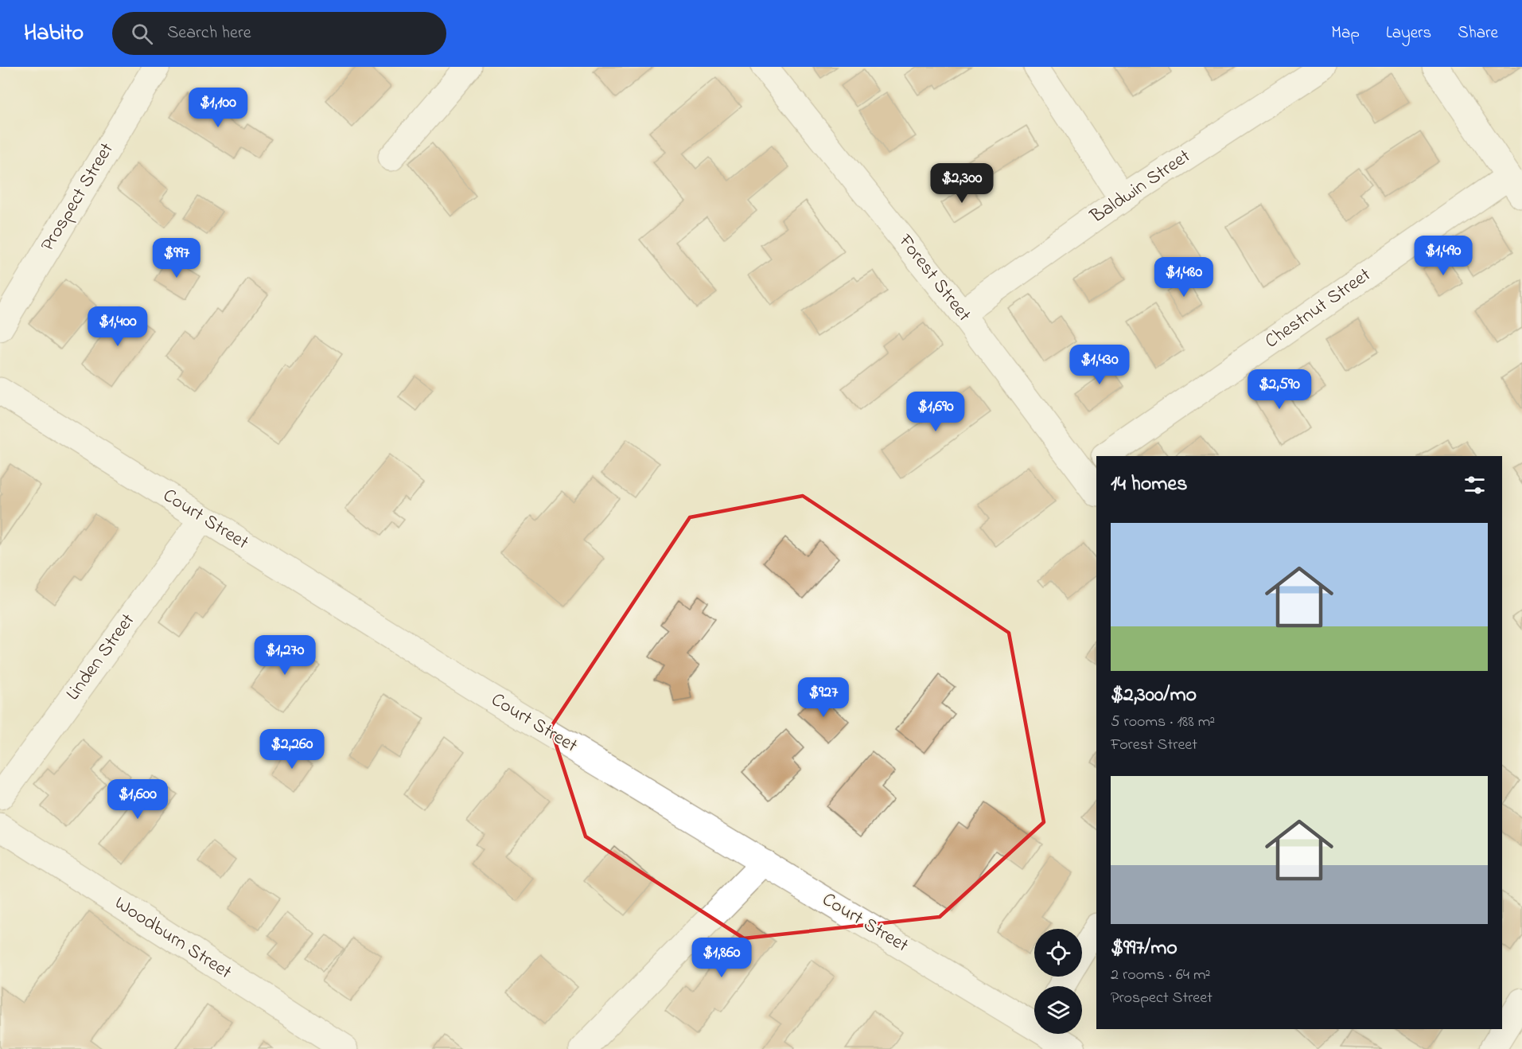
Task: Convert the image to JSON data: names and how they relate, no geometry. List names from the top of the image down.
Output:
{
  "streets": {
    "street": [
      "Baldwin Street",
      "Prospect Street",
      "Forest Street",
      "Chestnut Street",
      "Court Street",
      "Linden Street",
      "Woodburn Street"
    ]
  },
  "crossings": [
    ["Baldwin Street", "Forest Street"],
    ["Court Street", "Linden Street"]
  ],
  "page": {
    "header": "Habito",
    "search": "Search here",
    "nav": ["Map", "Layers", "Share"],
    "price": [
      "$1,100",
      "$2,300",
      "$1,490",
      "$997",
      "$1,480",
      "$1,400",
      "$1,430",
      "$2,590",
      "$1,690",
      "$1,270",
      "$927",
      "$2,260",
      "$1,600",
      "$1,860"
    ],
    "heading": "14 homes",
    "list": [
      {
        "name": "$2,300/mo",
        "note": "5 rooms · 188 m² · Forest Street"
      },
      {
        "name": "$997/mo",
        "note": "2 rooms · 64 m² · Prospect Street"
      }
    ]
  }
}
